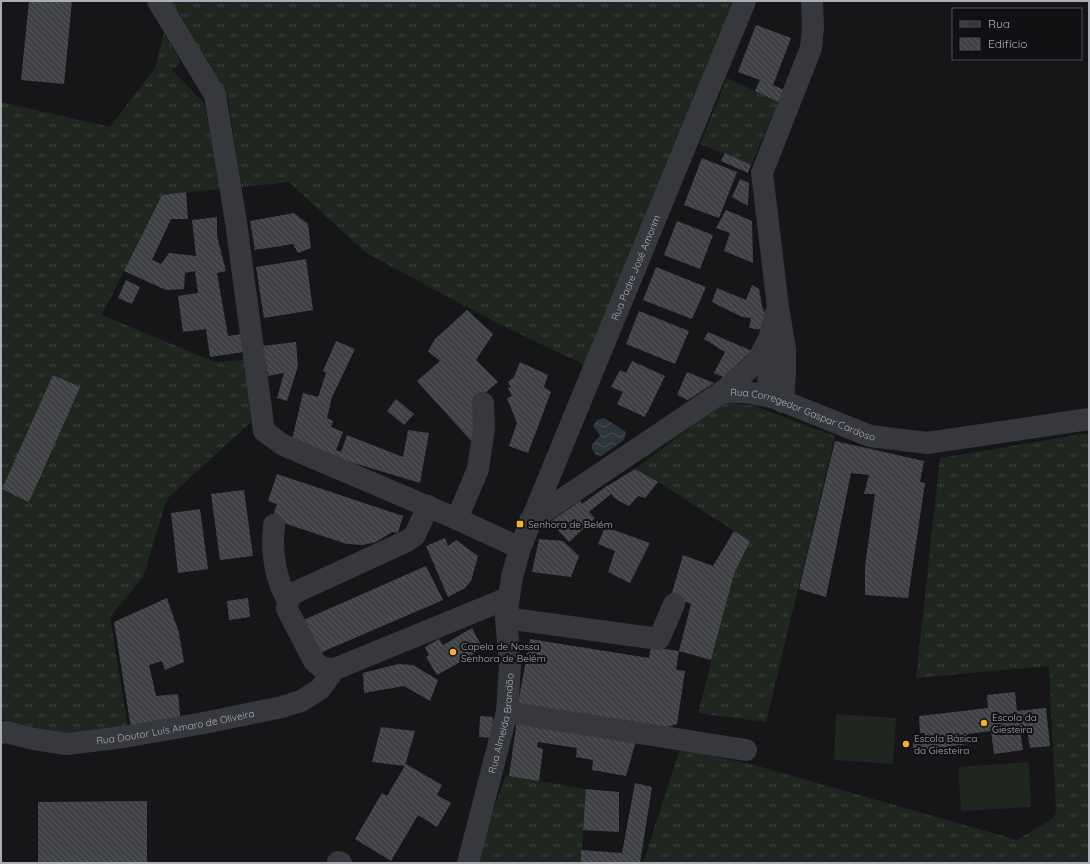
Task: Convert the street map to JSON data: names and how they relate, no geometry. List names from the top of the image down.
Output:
{
  "streets": {
    "street": [
      "Rua Padre José Amorim",
      "Rua Corregedor Gaspar Cardoso",
      "Rua Almeida Brandão",
      "Rua Doutor Luís Amaro de Oliveira"
    ]
  },
  "crossings": [
    ["Rua Padre José Amorim", "Rua Corregedor Gaspar Cardoso"],
    ["Rua Padre José Amorim", "Rua Almeida Brandão"],
    ["Rua Corregedor Gaspar Cardoso", "Rua Almeida Brandão"]
  ],
  "places": {
    "transit": ["Senhora de Belém"],
    "other": ["Capela de Nossa Senhora de Belém", "Escola da Giesteira", "Escola Básica da Giesteira"]
  },
  "legend": ["Rua", "Edifício"]
}
